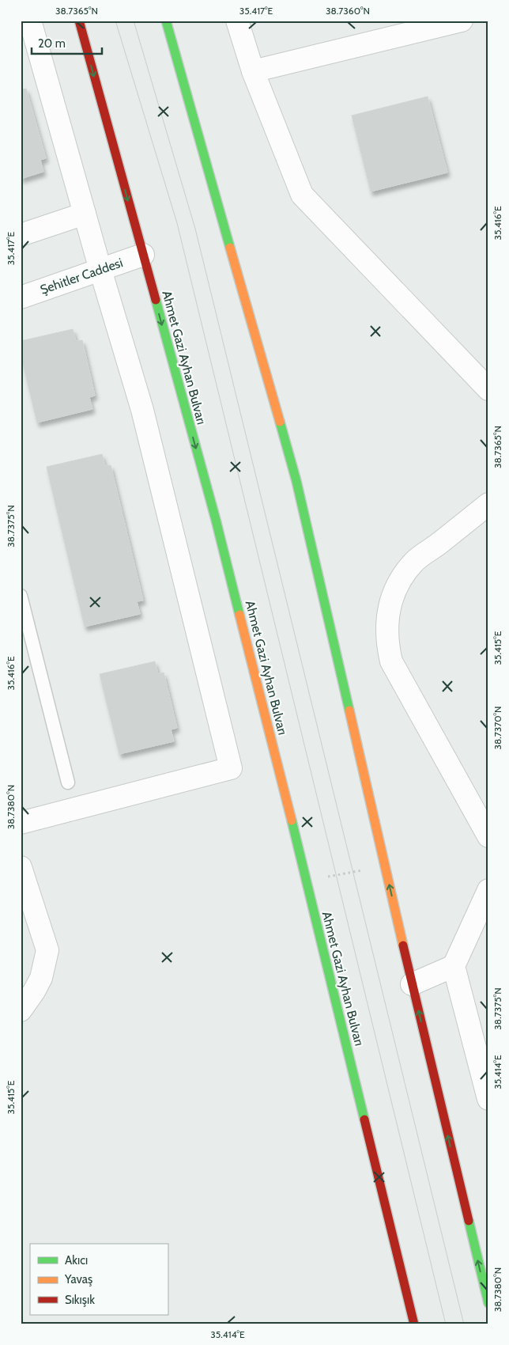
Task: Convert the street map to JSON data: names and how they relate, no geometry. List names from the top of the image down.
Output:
{
  "streets": {
    "main road": ["Ahmet Gazi Ayhan Bulvarı"],
    "street": ["Şehitler Caddesi"]
  },
  "crossings": [
    ["Şehitler Caddesi", "Ahmet Gazi Ayhan Bulvarı"]
  ],
  "one_way": ["Ahmet Gazi Ayhan Bulvarı"],
  "legend": ["Akıcı", "Yavaş", "Sıkışık"],
  "scale_bar": "20 m",
  "coordinates": [
    "38.7365°N",
    "35.417°E",
    "38.7360°N",
    "35.416°E",
    "38.7375°N",
    "35.415°E",
    "38.7370°N",
    "38.7380°N",
    "35.414°E"
  ]
}
